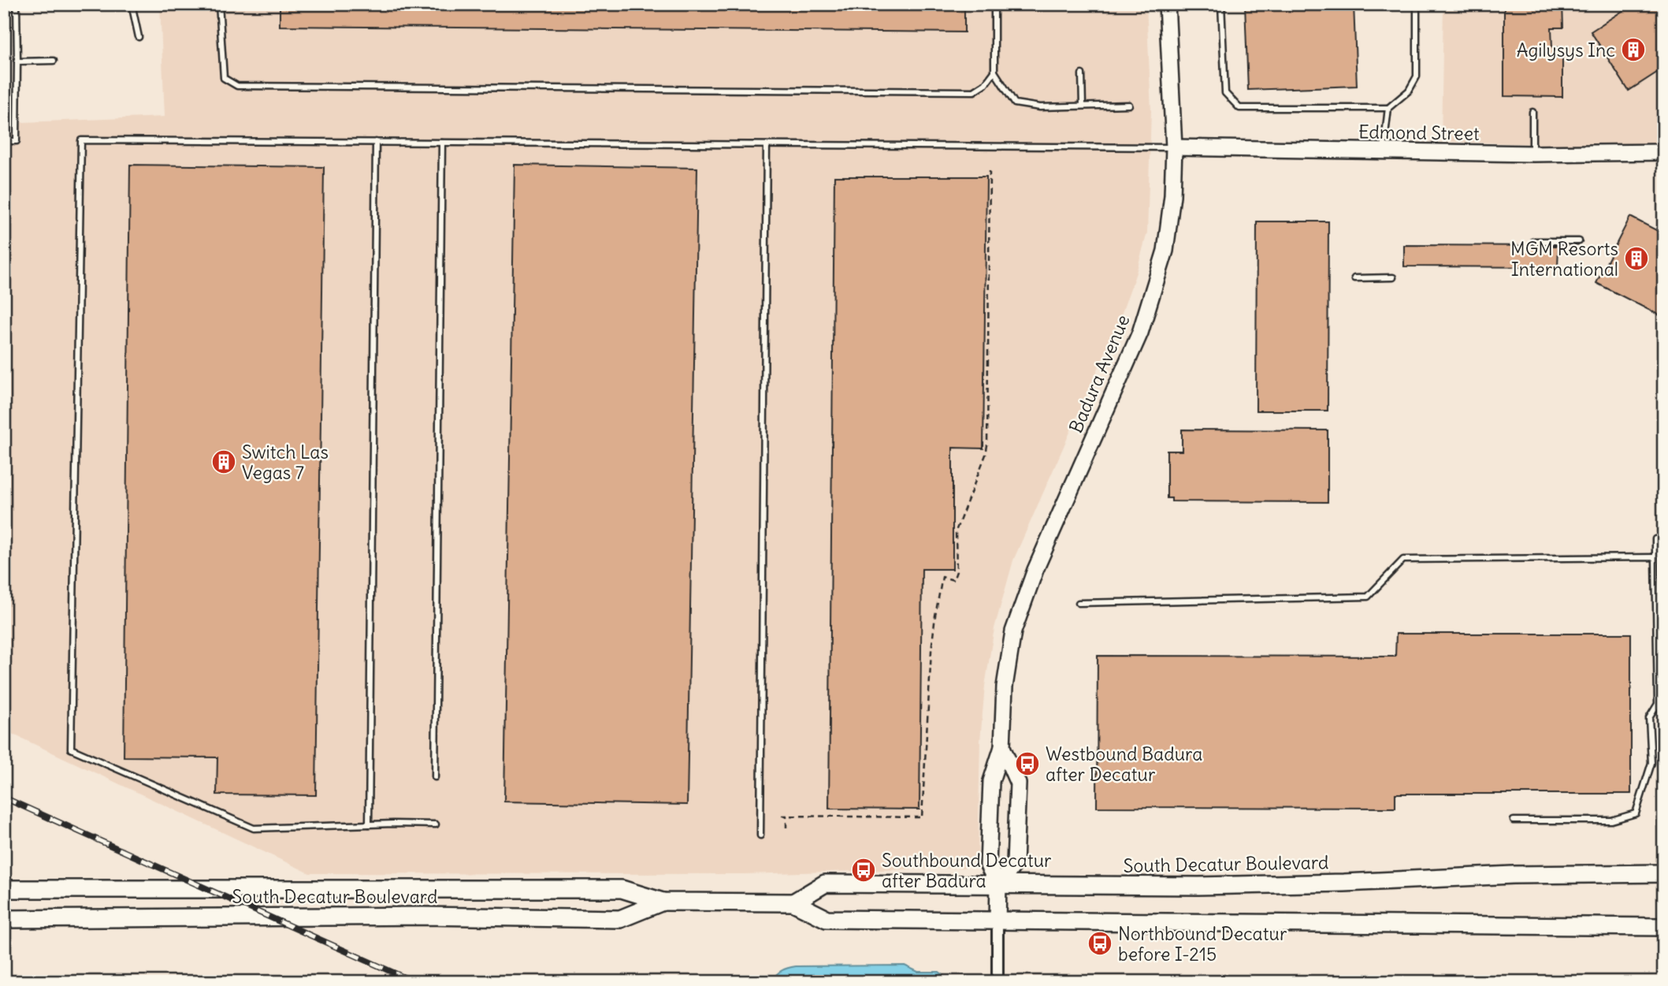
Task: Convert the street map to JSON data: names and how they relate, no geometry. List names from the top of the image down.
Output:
{
  "streets": {
    "main road": ["Edmond Street", "Badura Avenue", "South Decatur Boulevard"]
  },
  "crossings": [
    ["Edmond Street", "Badura Avenue"],
    ["Badura Avenue", "South Decatur Boulevard"]
  ],
  "places": {
    "building": ["Agilysys Inc", "MGM Resorts International", "Switch Las Vegas 7"],
    "bus stop": ["Westbound Badura after Decatur", "Southbound Decatur after Badura", "Northbound Decatur before I-215"]
  }
}
